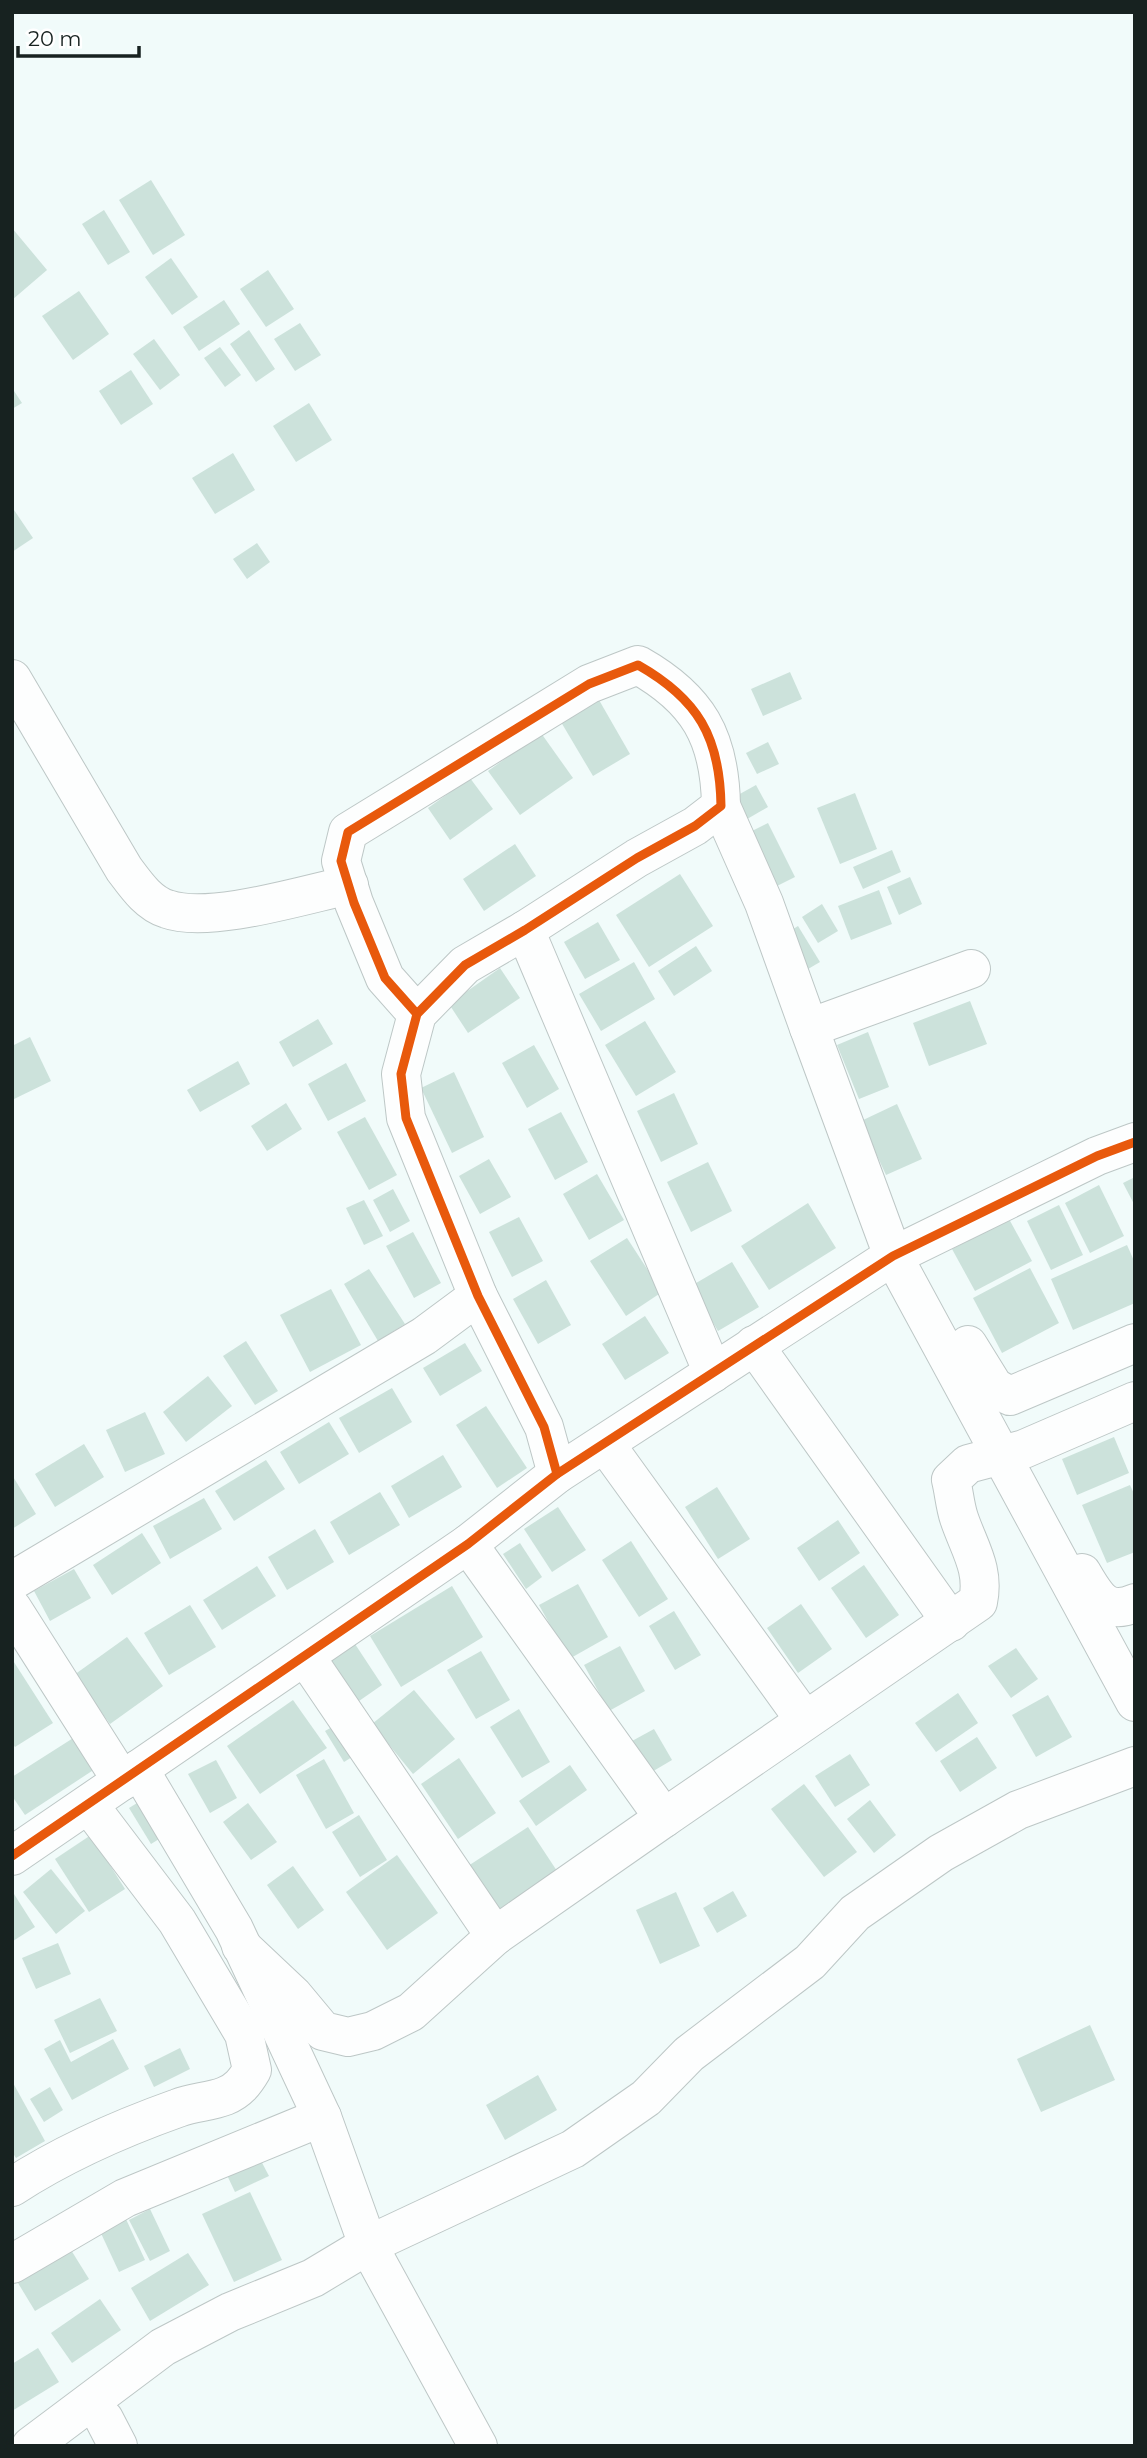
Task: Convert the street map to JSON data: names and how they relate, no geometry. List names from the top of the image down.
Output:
{
  "scale_bar": "20 m"
}
